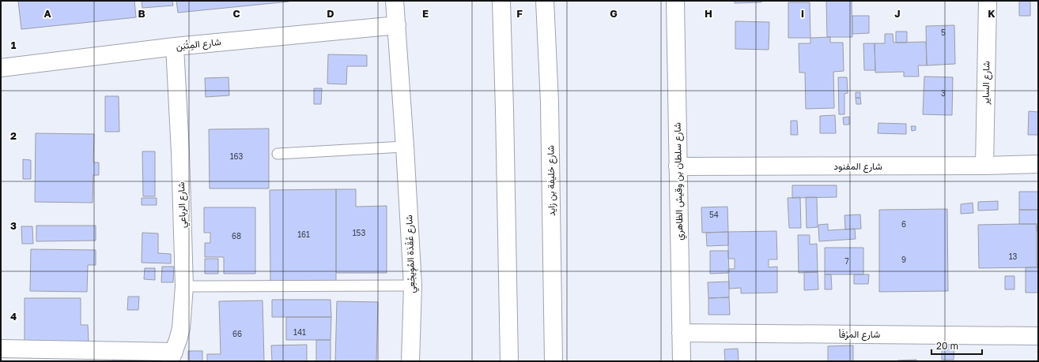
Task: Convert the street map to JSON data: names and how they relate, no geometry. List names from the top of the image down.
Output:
{
  "streets": {
    "main road": [
      "شارع المِثْبَن",
      "شارع الساير",
      "شارع المفنود",
      "شارع خليفة بن زايد",
      "شارع سلطان بن وقيش الظاهري",
      "شارع الرباعي",
      "شارع عُقْدَة المُوِيجْعِي",
      "شارع المرْفَأ"
    ]
  },
  "crossings": [
    ["شارع المِثْبَن", "شارع الرباعي"],
    ["شارع المِثْبَن", "شارع عُقْدَة المُوِيجْعِي"],
    ["شارع الساير", "شارع المفنود"],
    ["شارع المفنود", "شارع سلطان بن وقيش الظاهري"],
    ["شارع سلطان بن وقيش الظاهري", "شارع المرْفَأ"]
  ],
  "house_numbers": [
    "5",
    "3",
    "163",
    "54",
    "6",
    "153",
    "161",
    "68",
    "13",
    "9",
    "7",
    "141",
    "66"
  ],
  "scale_bar": "20 m",
  "grid": {
    "columns": [
      "A",
      "B",
      "C",
      "D",
      "E",
      "F",
      "G",
      "H",
      "I",
      "J",
      "K"
    ],
    "rows": [
      "1",
      "2",
      "3",
      "4"
    ]
  }
}
